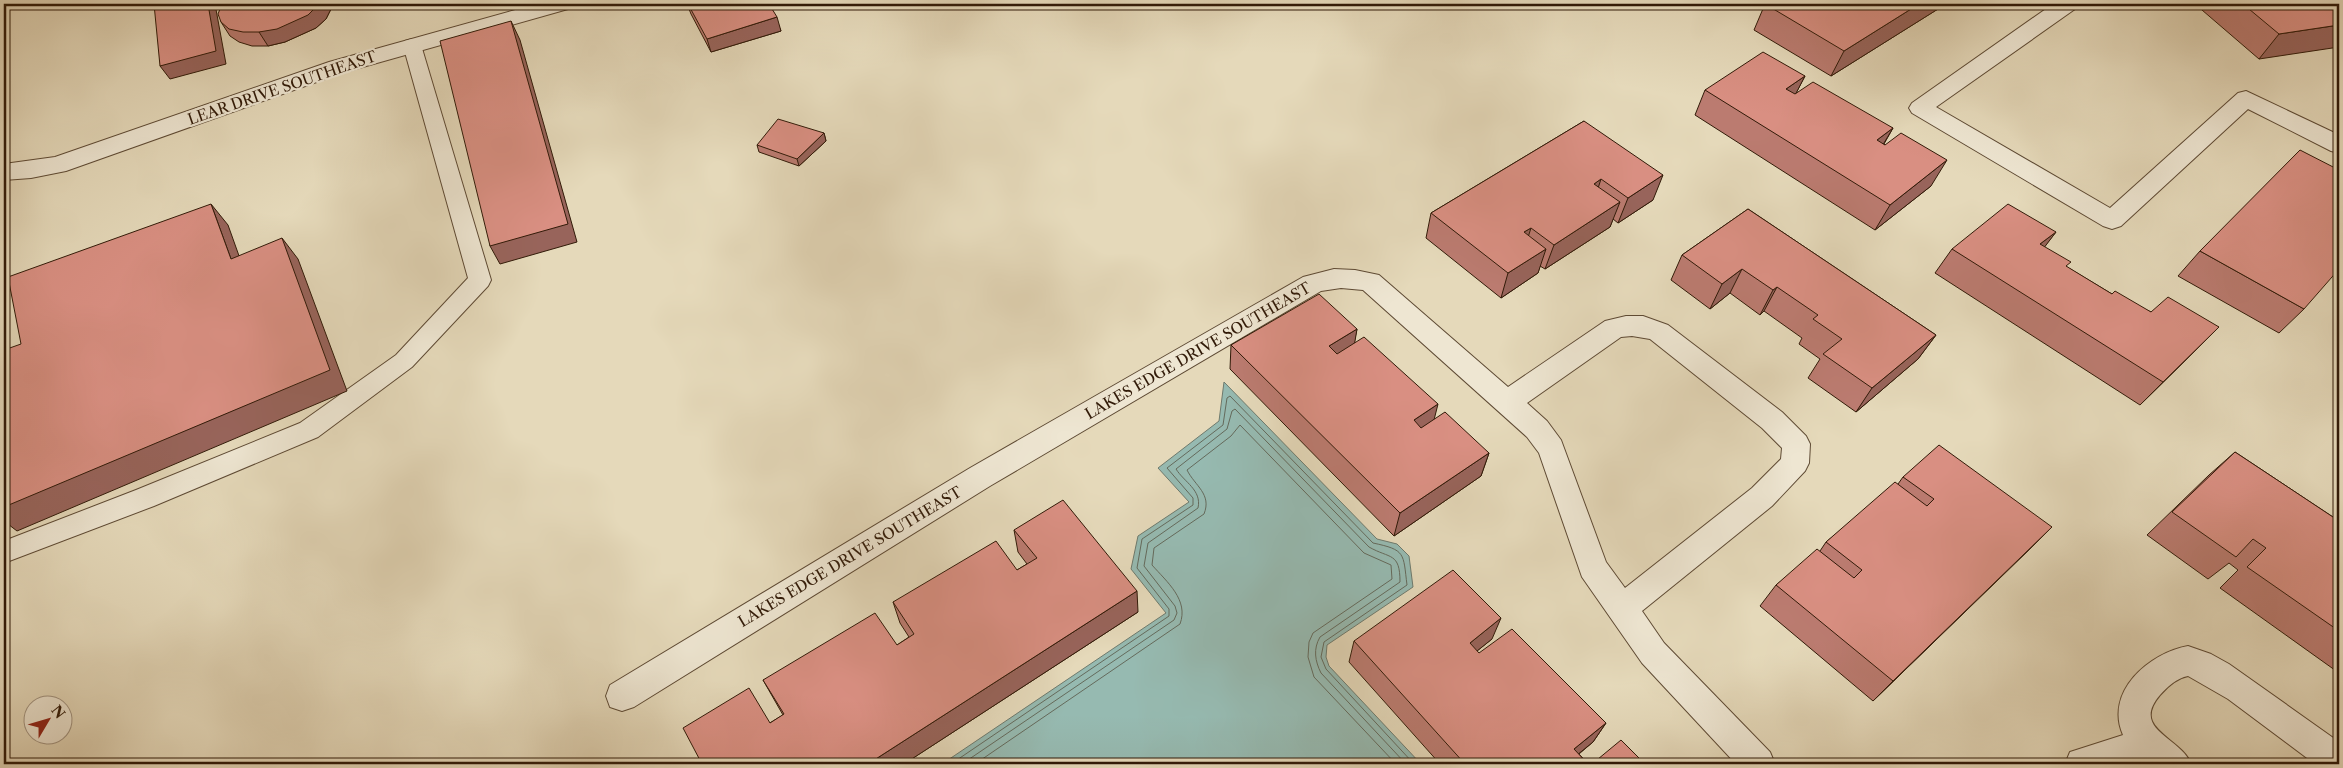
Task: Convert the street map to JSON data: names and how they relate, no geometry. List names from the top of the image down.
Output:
{
  "streets": {
    "street": ["LEAR DRIVE SOUTHEAST", "LAKES EDGE DRIVE SOUTHEAST"]
  },
  "north": "top right"
}
